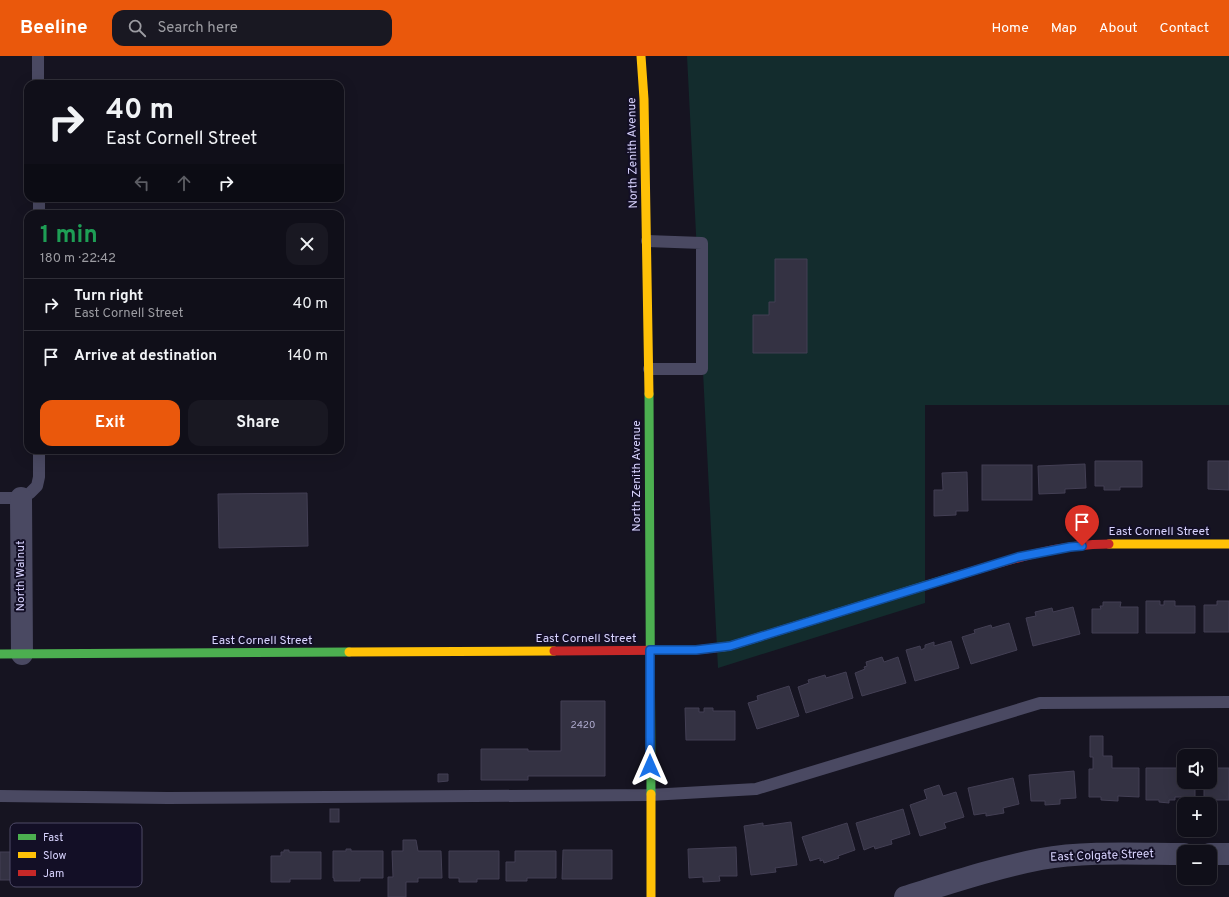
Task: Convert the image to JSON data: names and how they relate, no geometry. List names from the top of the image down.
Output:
{
  "streets": {
    "street": [
      "North Zenith Avenue",
      "East Cornell Street",
      "North Walnut",
      "East Colgate Street"
    ]
  },
  "crossings": [
    ["North Zenith Avenue", "East Cornell Street"],
    ["East Cornell Street", "North Walnut"]
  ],
  "house_numbers": ["2420"],
  "legend": ["Fast", "Slow", "Jam"],
  "page": {
    "header": "Beeline",
    "search": "Search here",
    "nav": [
      "Home",
      "Map",
      "About",
      "Contact"
    ],
    "turn": ["40 m", "East Cornell Street"],
    "heading": ["1 min", "180 m · 22:42"],
    "list": [
      {
        "name": "Turn right",
        "note": "East Cornell Street",
        "value": "40 m"
      },
      {
        "name": "Arrive at destination",
        "value": "140 m"
      }
    ],
    "buttons": ["Exit", "Share"],
    "map_buttons": ["+", "−"]
  }
}
